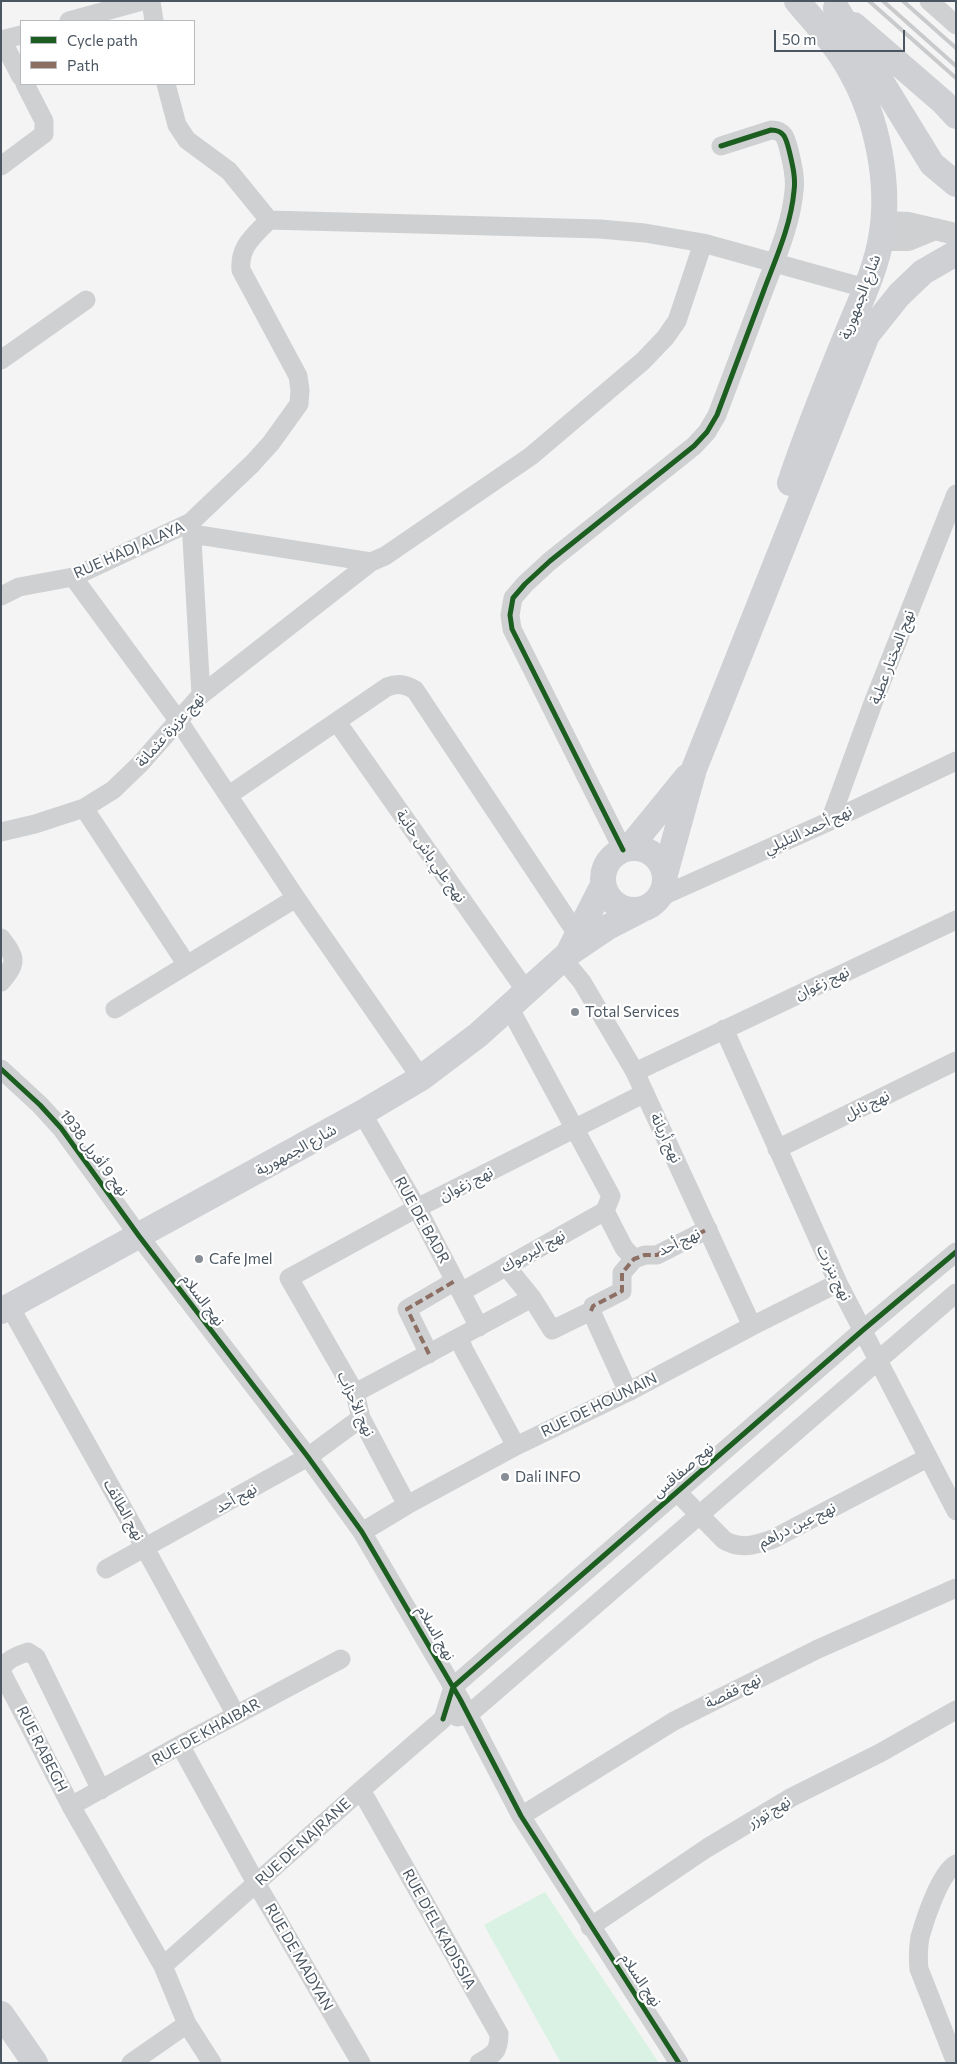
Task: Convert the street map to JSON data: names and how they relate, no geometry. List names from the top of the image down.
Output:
{
  "streets": {
    "main road": ["شارع الجمهورية"],
    "street": [
      "RUE HADJ ALAYA",
      "نهج المختار عطية",
      "نهج عزيزة عثمانة",
      "نهج أحمد التليلي",
      "نهج علي باش حانبة",
      "نهج زغوان",
      "نهج نابل",
      "نهج أريانة",
      "نهج 9 أفريل 1938",
      "RUE DE BADR",
      "نهج أحد",
      "نهج اليرموك",
      "نهج بنزرت",
      "نهج السلام",
      "نهج الأحزاب",
      "RUE DE HOUNAIN",
      "نهج صفاقس",
      "نهج الطائف",
      "نهج عين دراهم",
      "نهج قفصة",
      "RUE DE KHAIBAR",
      "RUE RABEGH",
      "نهج توزر",
      "RUE DE NAJRANE",
      "RUE D'EL KADISSIA",
      "RUE DE MADYAN"
    ]
  },
  "crossings": [
    ["شارع الجمهورية", "نهج علي باش حانبة"],
    ["شارع الجمهورية", "نهج أريانة"],
    ["شارع الجمهورية", "نهج 9 أفريل 1938"],
    ["شارع الجمهورية", "RUE DE BADR"],
    ["شارع الجمهورية", "نهج السلام"],
    ["شارع الجمهورية", "نهج الطائف"],
    ["نهج المختار عطية", "نهج أحمد التليلي"],
    ["نهج علي باش حانبة", "نهج زغوان"],
    ["نهج علي باش حانبة", "نهج أريانة"],
    ["نهج علي باش حانبة", "نهج اليرموك"],
    ["نهج زغوان", "نهج أريانة"],
    ["نهج زغوان", "RUE DE BADR"],
    ["نهج زغوان", "نهج بنزرت"],
    ["نهج زغوان", "نهج الأحزاب"],
    ["نهج نابل", "نهج بنزرت"],
    ["نهج أريانة", "نهج أحد"],
    ["نهج أريانة", "RUE DE HOUNAIN"],
    ["نهج 9 أفريل 1938", "نهج السلام"],
    ["RUE DE BADR", "نهج اليرموك"],
    ["نهج أحد", "نهج السلام"],
    ["نهج أحد", "نهج الأحزاب"],
    ["نهج أحد", "نهج الطائف"],
    ["نهج بنزرت", "RUE DE HOUNAIN"],
    ["نهج بنزرت", "نهج صفاقس"],
    ["نهج بنزرت", "نهج عين دراهم"],
    ["نهج السلام", "RUE DE HOUNAIN"],
    ["نهج السلام", "نهج صفاقس"],
    ["نهج السلام", "نهج قفصة"],
    ["نهج السلام", "نهج توزر"],
    ["نهج الأحزاب", "RUE DE HOUNAIN"],
    ["نهج صفاقس", "نهج عين دراهم"],
    ["نهج الطائف", "RUE DE KHAIBAR"],
    ["RUE DE KHAIBAR", "RUE RABEGH"],
    ["RUE DE KHAIBAR", "RUE DE MADYAN"],
    ["RUE RABEGH", "RUE DE NAJRANE"],
    ["RUE DE NAJRANE", "RUE D'EL KADISSIA"],
    ["RUE DE NAJRANE", "RUE DE MADYAN"]
  ],
  "places": ["Total Services", "Cafe Jmel", "Dali INFO"],
  "legend": ["Cycle path", "Path"],
  "scale_bar": "50 m"
}
